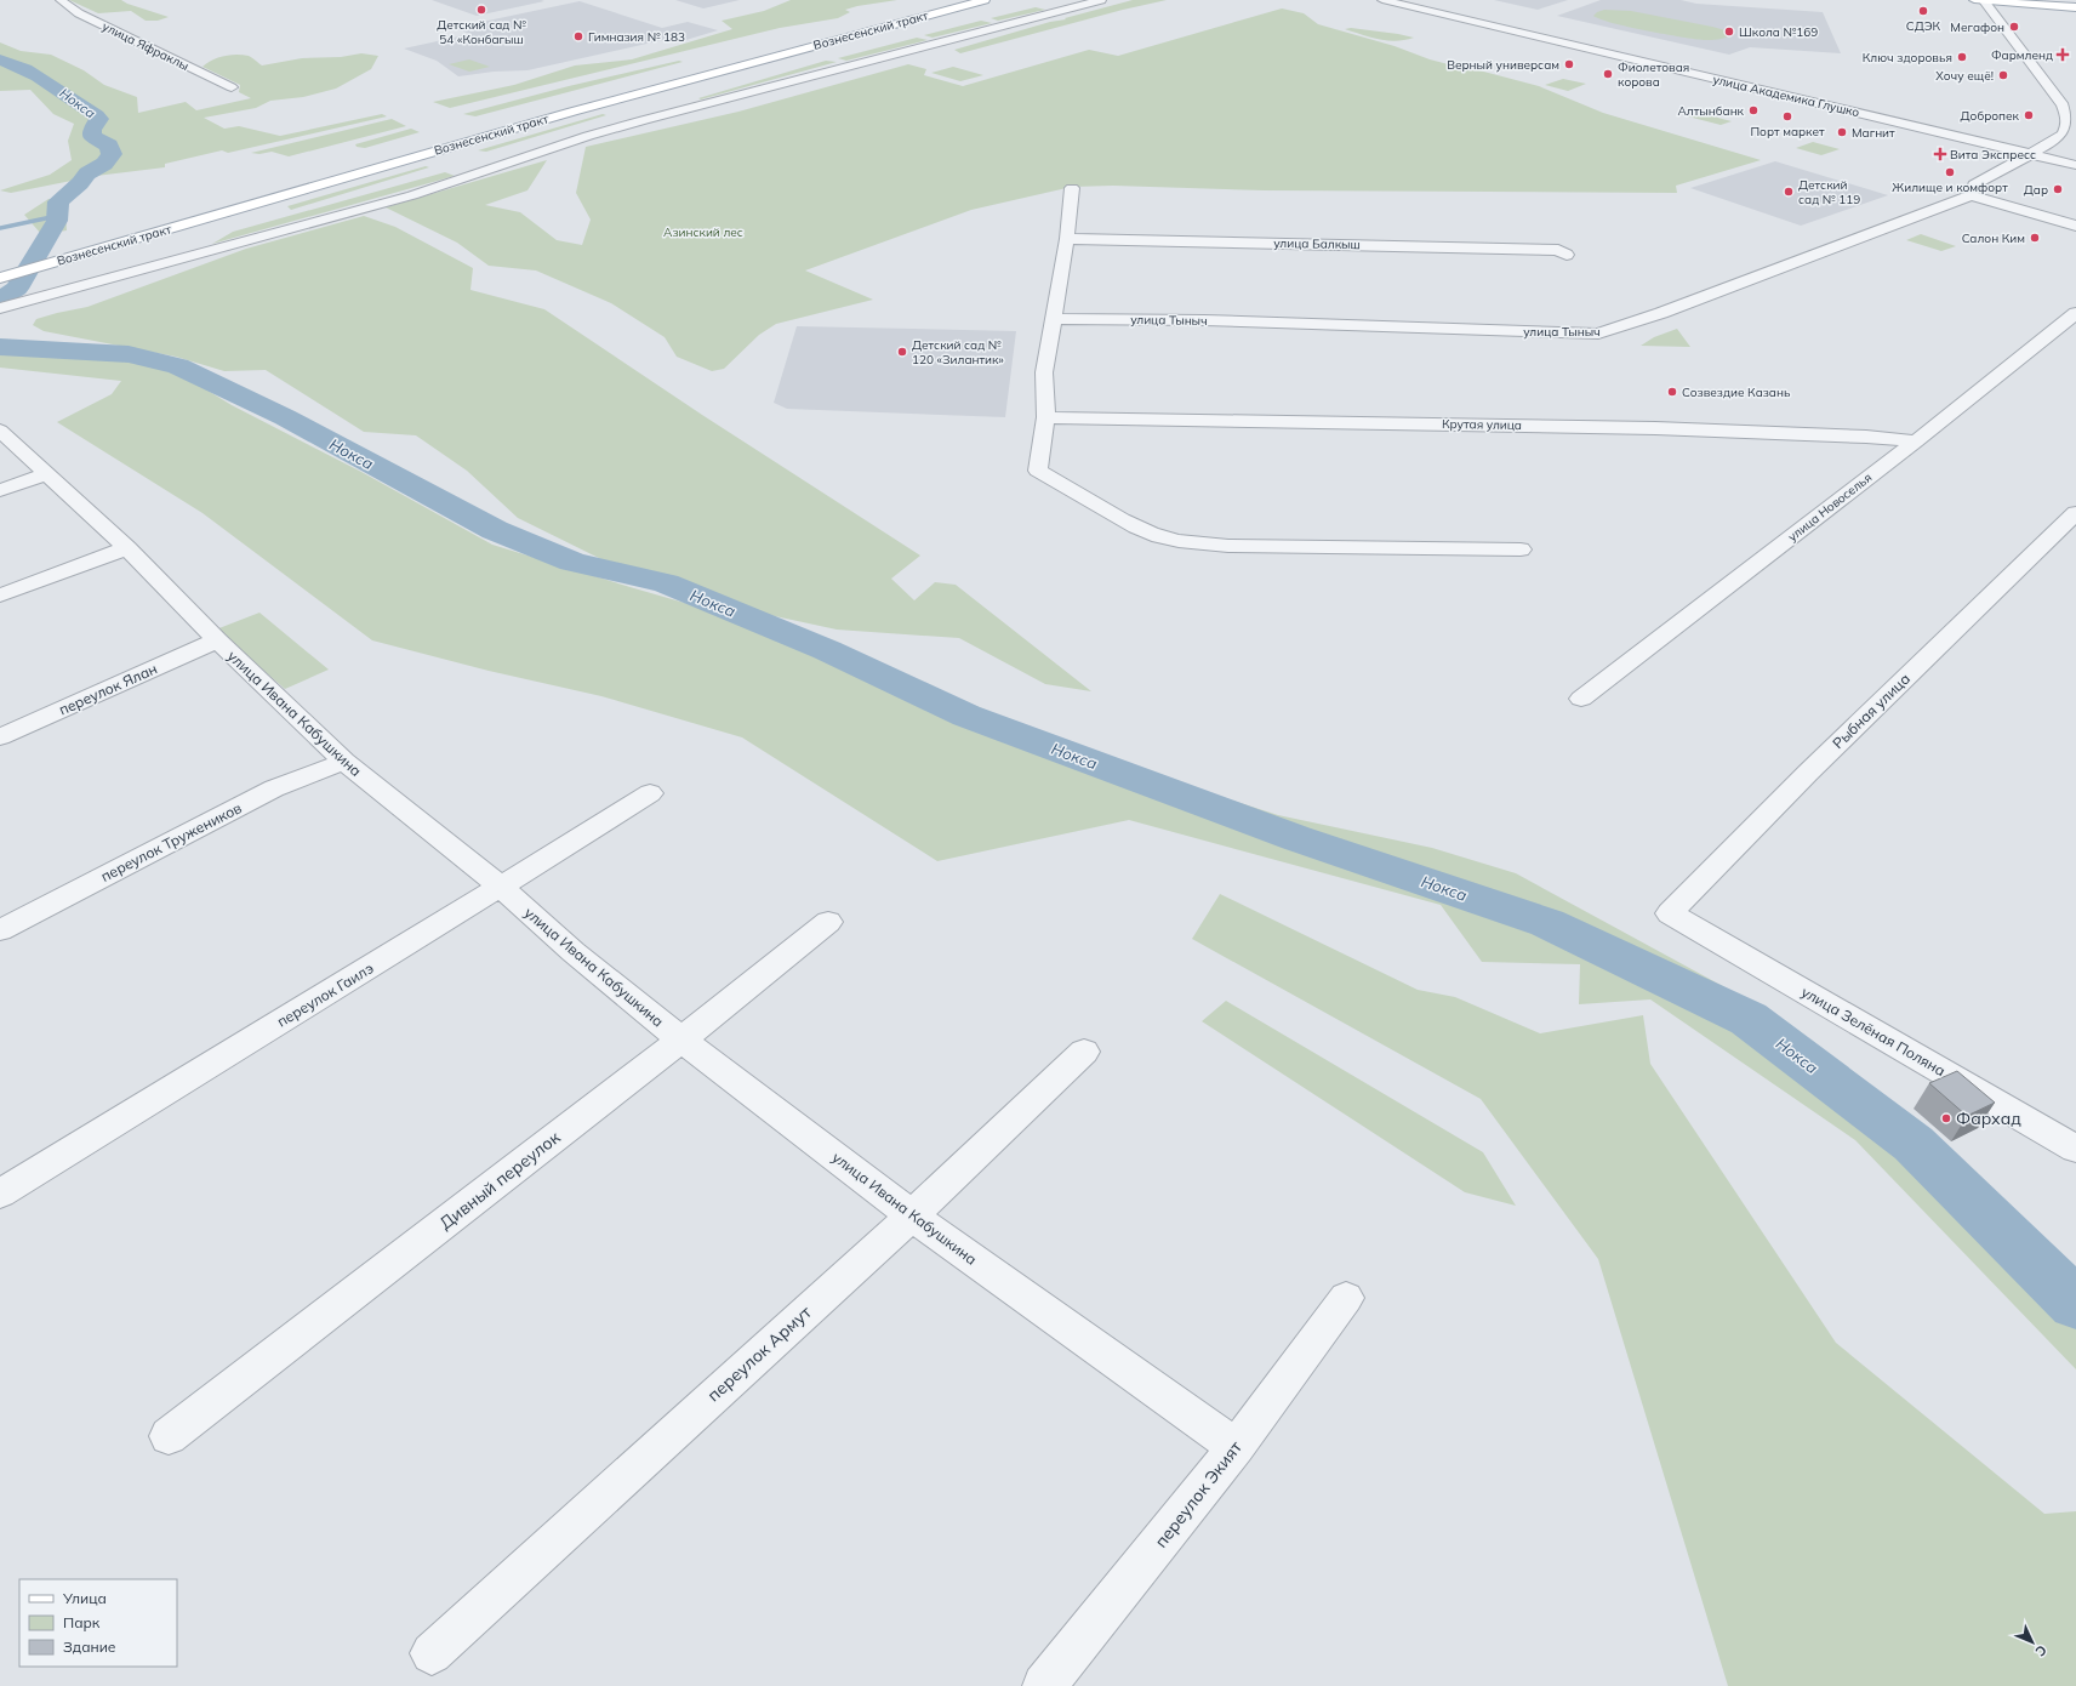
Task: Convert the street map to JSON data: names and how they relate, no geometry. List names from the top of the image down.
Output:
{
  "streets": {
    "main road": ["Вознесенский тракт"],
    "street": [
      "улица Яфраклы",
      "улица Академика Глушко",
      "улица Балкыш",
      "улица Тыныч",
      "Крутая улица",
      "улица Новоселья",
      "переулок Ялан",
      "Рыбная улица",
      "улица Ивана Кабушкина",
      "переулок Тружеников",
      "переулок Гаилэ",
      "улица Зелёная Поляна",
      "Дивный переулок",
      "переулок Армут",
      "переулок Экият"
    ]
  },
  "crossings": [
    ["улица Академика Глушко", "улица Тыныч"],
    ["Крутая улица", "улица Новоселья"],
    ["переулок Ялан", "улица Ивана Кабушкина"],
    ["Рыбная улица", "улица Зелёная Поляна"],
    ["улица Ивана Кабушкина", "переулок Тружеников"],
    ["улица Ивана Кабушкина", "переулок Гаилэ"],
    ["улица Ивана Кабушкина", "Дивный переулок"],
    ["улица Ивана Кабушкина", "переулок Армут"],
    ["улица Ивана Кабушкина", "переулок Экият"]
  ],
  "water": ["Нокса"],
  "parks": ["Азинский лес"],
  "places": {
    "other": [
      "Детский сад № 54 «Конбагыш",
      "СДЭК",
      "Мегафон",
      "Школа №169",
      "Гимназия № 183",
      "Ключ здоровья",
      "Верный универсам",
      "Фиолетовая корова",
      "Хочу ещё!",
      "Алтынбанк",
      "Добропек",
      "Порт маркет",
      "Магнит",
      "Жилище и комфорт",
      "Дар",
      "Детский сад № 119",
      "Салон Ким",
      "Детский сад № 120 «Зилантик»",
      "Созвездие Казань",
      "Фархад"
    ],
    "health": ["Фармленд", "Вита Экспресс"]
  },
  "legend": ["Улица", "Парк", "Здание"],
  "north": "bottom right"
}
